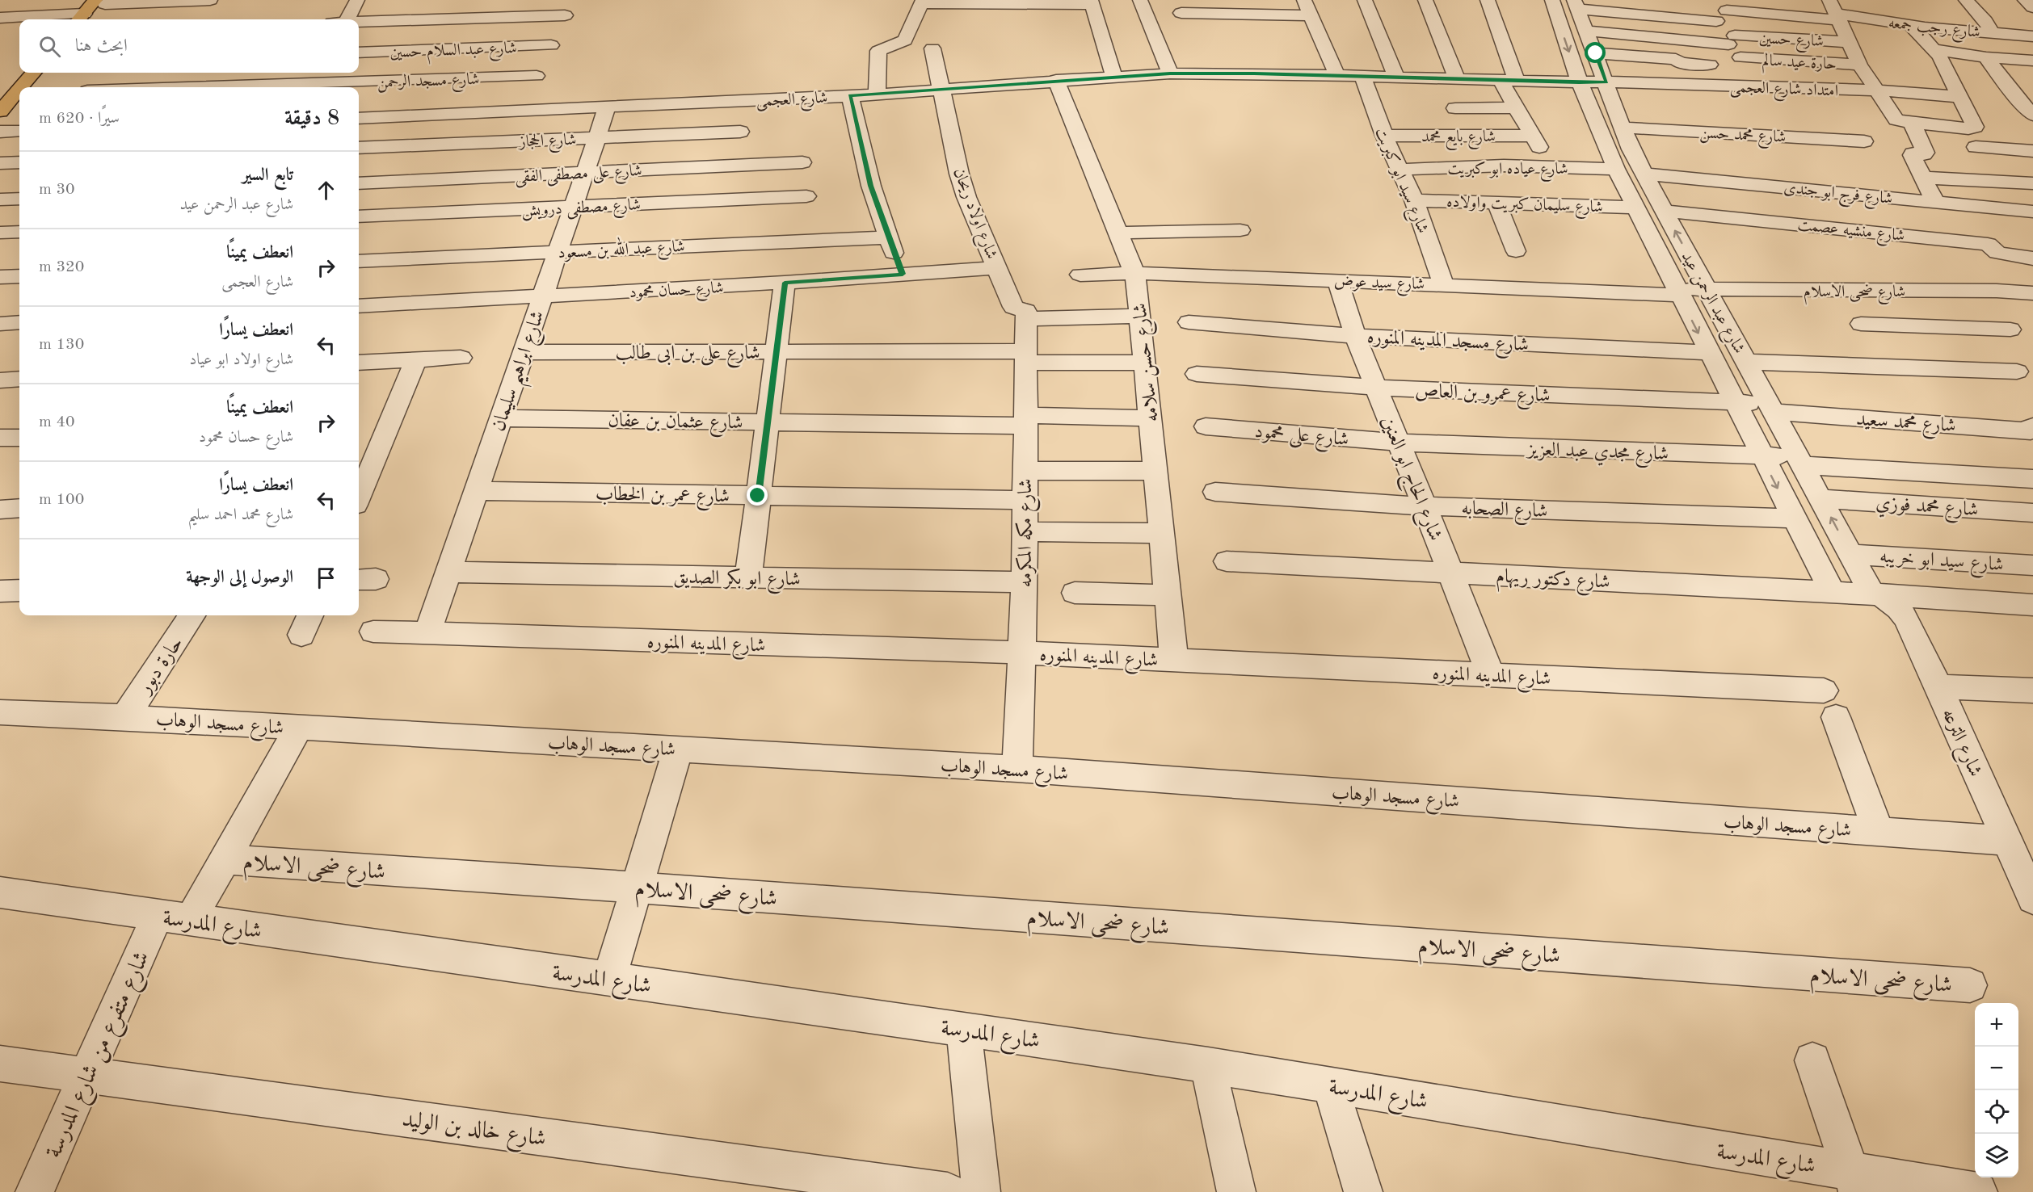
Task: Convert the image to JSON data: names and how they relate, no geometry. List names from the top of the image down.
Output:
{
  "streets": {
    "street": [
      "شارع رجب جمعه",
      "شارع حسين",
      "شارع عبد السلام حسين",
      "حارة عيد سالم",
      "شارع مسجد الرحمن",
      "امتداد شارع العجمى",
      "شارع العجمى",
      "شارع محمد حسن",
      "شارع بايع محمد",
      "شارع الحجاز",
      "شارع عياده ابو كبريت",
      "شارع على مصطفى الفقى",
      "شارع سيد ابو كبريت",
      "شارع فرج ابو جندى",
      "شارع سليمان كبريت واولاده",
      "شارع مصطفى درويش",
      "شارع اولاد ريحان",
      "شارع منشيه عصمت",
      "شارع عبد الله بن مسعود",
      "شارع سيد عوض",
      "شارع حسان محمود",
      "شارع ضحى الاسلام",
      "شارع عبد الرحمن عيد",
      "شارع مسجد المدينه المنوره",
      "شارع على بن ابى طالب",
      "شارع حسن سلامه",
      "شارع ابراهيم سليمان",
      "شارع عمرو بن العاص",
      "شارع عثمان بن عفان",
      "شارع محمد سعيد",
      "شارع على محمود",
      "شارع مجدي عبد العزيز",
      "شارع الحاج ابو العنين",
      "شارع عمر بن الخطاب",
      "شارع محمد فوزي",
      "شارع الصحابه",
      "شارع مكه المكرمه",
      "شارع سيد ابو خريبه",
      "شارع ابو بكر الصديق",
      "شارع دكتور ريهام",
      "شارع المدينه المنوره",
      "حارة دبور",
      "شارع مسجد الوهاب",
      "شارع الترعه",
      "شارع المدرسة",
      "شارع متفرع من شارع المدرسة",
      "شارع خالد بن الوليد"
    ]
  },
  "crossings": [
    ["شارع رجب جمعه", "شارع عبد الرحمن عيد"],
    ["شارع حسين", "شارع عبد الرحمن عيد"],
    ["امتداد شارع العجمى", "شارع العجمى"],
    ["امتداد شارع العجمى", "شارع عبد الرحمن عيد"],
    ["شارع العجمى", "شارع عياده ابو كبريت"],
    ["شارع العجمى", "شارع سيد ابو كبريت"],
    ["شارع العجمى", "شارع اولاد ريحان"],
    ["شارع العجمى", "شارع عبد الرحمن عيد"],
    ["شارع العجمى", "شارع حسن سلامه"],
    ["شارع العجمى", "شارع ابراهيم سليمان"],
    ["شارع محمد حسن", "شارع عبد الرحمن عيد"],
    ["شارع بايع محمد", "شارع عياده ابو كبريت"],
    ["شارع بايع محمد", "شارع سيد ابو كبريت"],
    ["شارع الحجاز", "شارع ابراهيم سليمان"],
    ["شارع عياده ابو كبريت", "شارع سيد ابو كبريت"],
    ["شارع عياده ابو كبريت", "شارع عبد الرحمن عيد"],
    ["شارع على مصطفى الفقى", "شارع ابراهيم سليمان"],
    ["شارع سيد ابو كبريت", "شارع سليمان كبريت واولاده"],
    ["شارع سيد ابو كبريت", "شارع سيد عوض"],
    ["شارع فرج ابو جندى", "شارع عبد الرحمن عيد"],
    ["شارع سليمان كبريت واولاده", "شارع عبد الرحمن عيد"],
    ["شارع مصطفى درويش", "شارع ابراهيم سليمان"],
    ["شارع اولاد ريحان", "شارع حسان محمود"],
    ["شارع اولاد ريحان", "شارع مكه المكرمه"],
    ["شارع منشيه عصمت", "شارع عبد الرحمن عيد"],
    ["شارع عبد الله بن مسعود", "شارع ابراهيم سليمان"],
    ["شارع سيد عوض", "شارع ضحى الاسلام"],
    ["شارع سيد عوض", "شارع عبد الرحمن عيد"],
    ["شارع سيد عوض", "شارع حسن سلامه"],
    ["شارع سيد عوض", "شارع الحاج ابو العنين"],
    ["شارع حسان محمود", "شارع ابراهيم سليمان"],
    ["شارع ضحى الاسلام", "شارع عبد الرحمن عيد"],
    ["شارع ضحى الاسلام", "شارع متفرع من شارع المدرسة"],
    ["شارع عبد الرحمن عيد", "شارع مسجد المدينه المنوره"],
    ["شارع عبد الرحمن عيد", "شارع عمرو بن العاص"],
    ["شارع عبد الرحمن عيد", "شارع محمد سعيد"],
    ["شارع عبد الرحمن عيد", "شارع مجدي عبد العزيز"],
    ["شارع عبد الرحمن عيد", "شارع محمد فوزي"],
    ["شارع عبد الرحمن عيد", "شارع الصحابه"],
    ["شارع عبد الرحمن عيد", "شارع سيد ابو خريبه"],
    ["شارع عبد الرحمن عيد", "شارع دكتور ريهام"],
    ["شارع عبد الرحمن عيد", "شارع الترعه"],
    ["شارع مسجد المدينه المنوره", "شارع الحاج ابو العنين"],
    ["شارع على بن ابى طالب", "شارع حسن سلامه"],
    ["شارع على بن ابى طالب", "شارع ابراهيم سليمان"],
    ["شارع على بن ابى طالب", "شارع مكه المكرمه"],
    ["شارع حسن سلامه", "شارع المدينه المنوره"],
    ["شارع ابراهيم سليمان", "شارع عثمان بن عفان"],
    ["شارع ابراهيم سليمان", "شارع عمر بن الخطاب"],
    ["شارع ابراهيم سليمان", "شارع ابو بكر الصديق"],
    ["شارع ابراهيم سليمان", "شارع المدينه المنوره"],
    ["شارع عمرو بن العاص", "شارع محمد سعيد"],
    ["شارع عمرو بن العاص", "شارع الحاج ابو العنين"],
    ["شارع عثمان بن عفان", "شارع مكه المكرمه"],
    ["شارع على محمود", "شارع مجدي عبد العزيز"],
    ["شارع على محمود", "شارع الحاج ابو العنين"],
    ["شارع مجدي عبد العزيز", "شارع الحاج ابو العنين"],
    ["شارع الحاج ابو العنين", "شارع الصحابه"],
    ["شارع الحاج ابو العنين", "شارع دكتور ريهام"],
    ["شارع الحاج ابو العنين", "شارع المدينه المنوره"],
    ["شارع عمر بن الخطاب", "شارع مكه المكرمه"],
    ["شارع مكه المكرمه", "شارع ابو بكر الصديق"],
    ["شارع مكه المكرمه", "شارع المدينه المنوره"],
    ["شارع مكه المكرمه", "شارع مسجد الوهاب"],
    ["شارع دكتور ريهام", "شارع الترعه"],
    ["حارة دبور", "شارع مسجد الوهاب"],
    ["شارع مسجد الوهاب", "شارع الترعه"],
    ["شارع مسجد الوهاب", "شارع متفرع من شارع المدرسة"],
    ["شارع المدرسة", "شارع متفرع من شارع المدرسة"],
    ["شارع متفرع من شارع المدرسة", "شارع خالد بن الوليد"]
  ],
  "page": {
    "search": "ابحث هنا",
    "heading": ["8 دقيقة", "سيرًا · 620 m"],
    "list": [
      ["تابع السير", "شارع عبد الرحمن عيد", "30 m"],
      ["انعطف يمينًا", "شارع العجمى", "320 m"],
      ["انعطف يسارًا", "شارع اولاد ابو عياد", "130 m"],
      ["انعطف يمينًا", "شارع حسان محمود", "40 m"],
      ["انعطف يسارًا", "شارع محمد احمد سليم", "100 m"],
      "الوصول إلى الوجهة"
    ],
    "map_buttons": ["+", "−"]
  }
}
